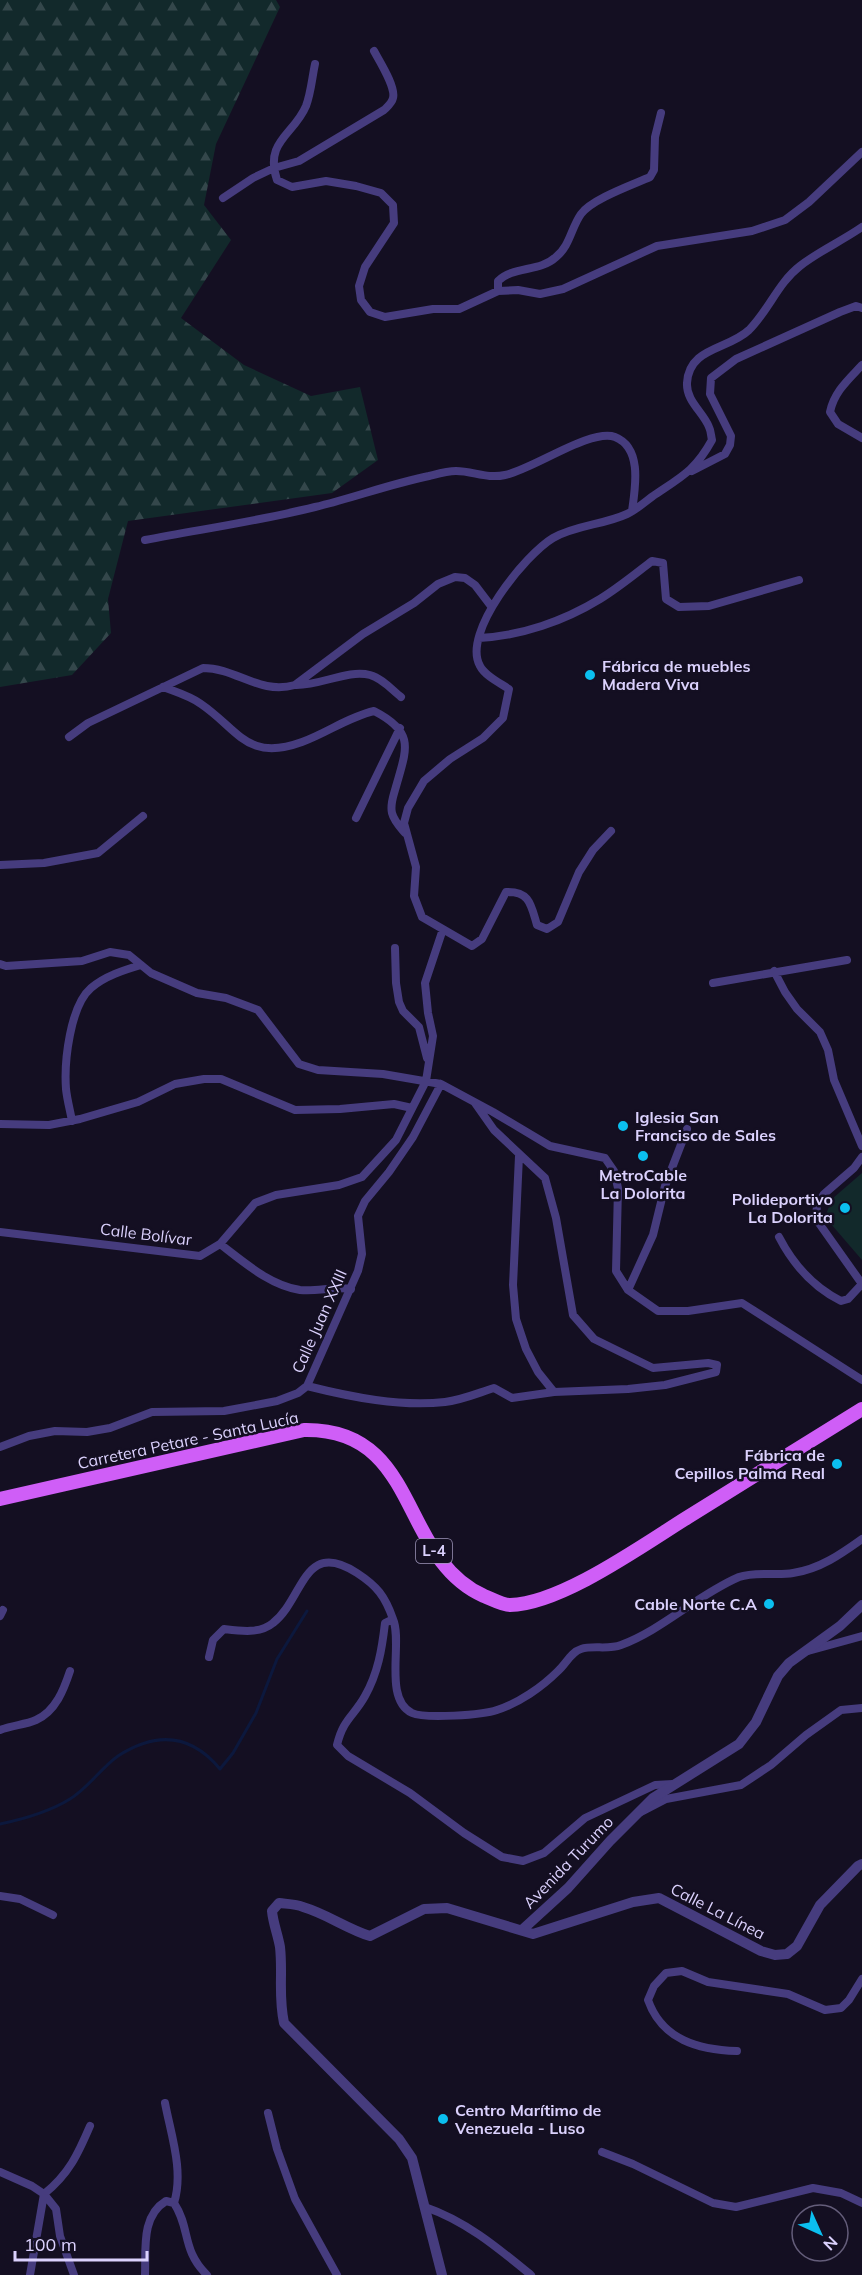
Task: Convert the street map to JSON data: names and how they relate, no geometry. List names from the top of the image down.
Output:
{
  "streets": {
    "main road": ["Carretera Petare - Santa Lucía", "L-4"],
    "street": [
      "Calle Bolívar",
      "Calle Juan XXIII",
      "Avenida Turumo",
      "Calle La Línea"
    ]
  },
  "crossings": [
    ["Avenida Turumo", "Calle La Línea"]
  ],
  "places": [
    "Fábrica de muebles Madera Viva",
    "Iglesia San Francisco de Sales",
    "MetroCable La Dolorita",
    "Polideportivo La Dolorita",
    "Fábrica de Cepillos Palma Real",
    "Cable Norte C.A",
    "Centro Marítimo de Venezuela - Luso"
  ],
  "scale_bar": "100 m",
  "north": "bottom right"
}
